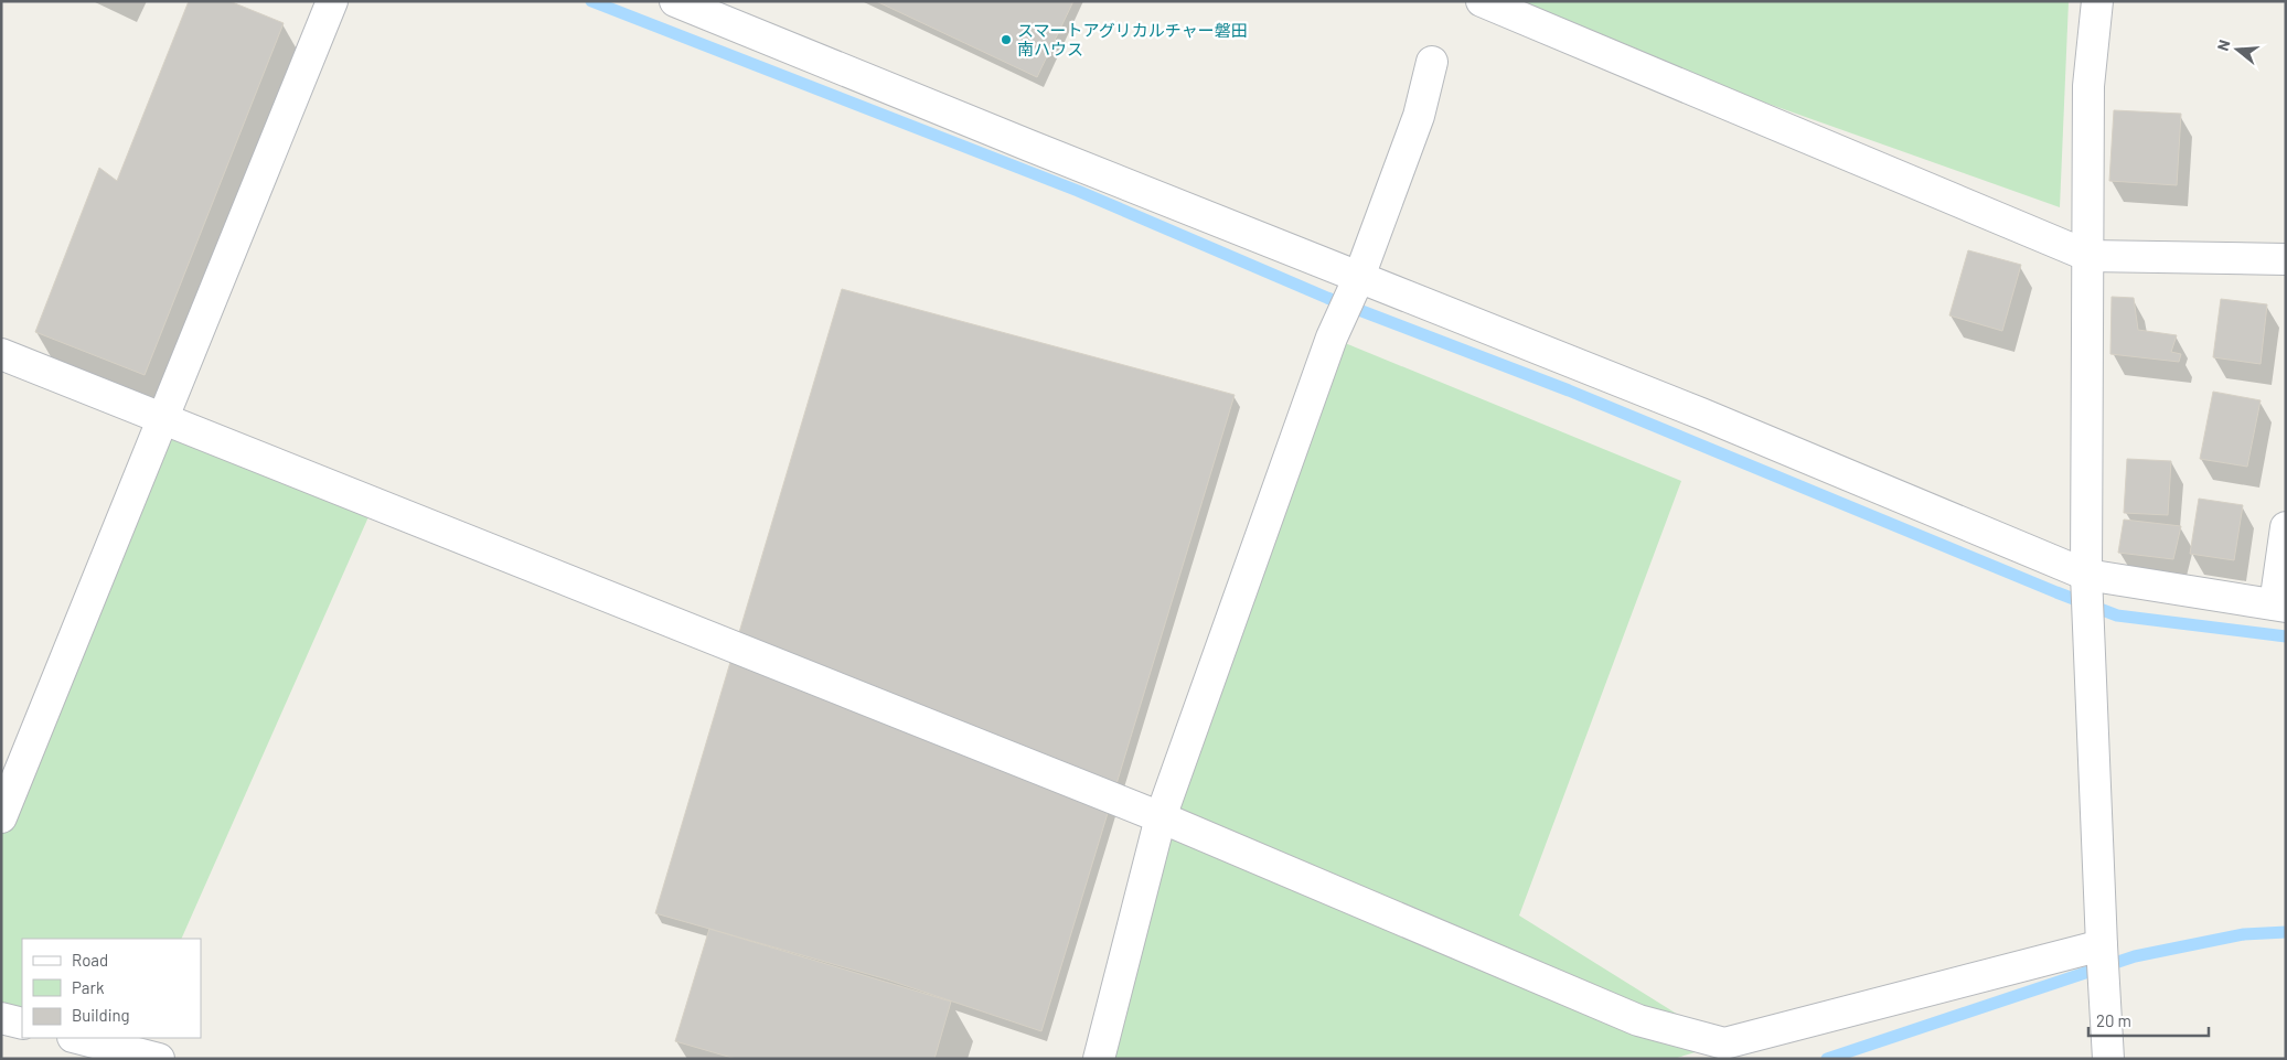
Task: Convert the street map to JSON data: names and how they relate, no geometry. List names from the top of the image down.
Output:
{
  "places": ["スマートアグリカルチャー磐田 南ハウス"],
  "legend": ["Road", "Park", "Building"],
  "scale_bar": "20 m",
  "north": "left"
}
